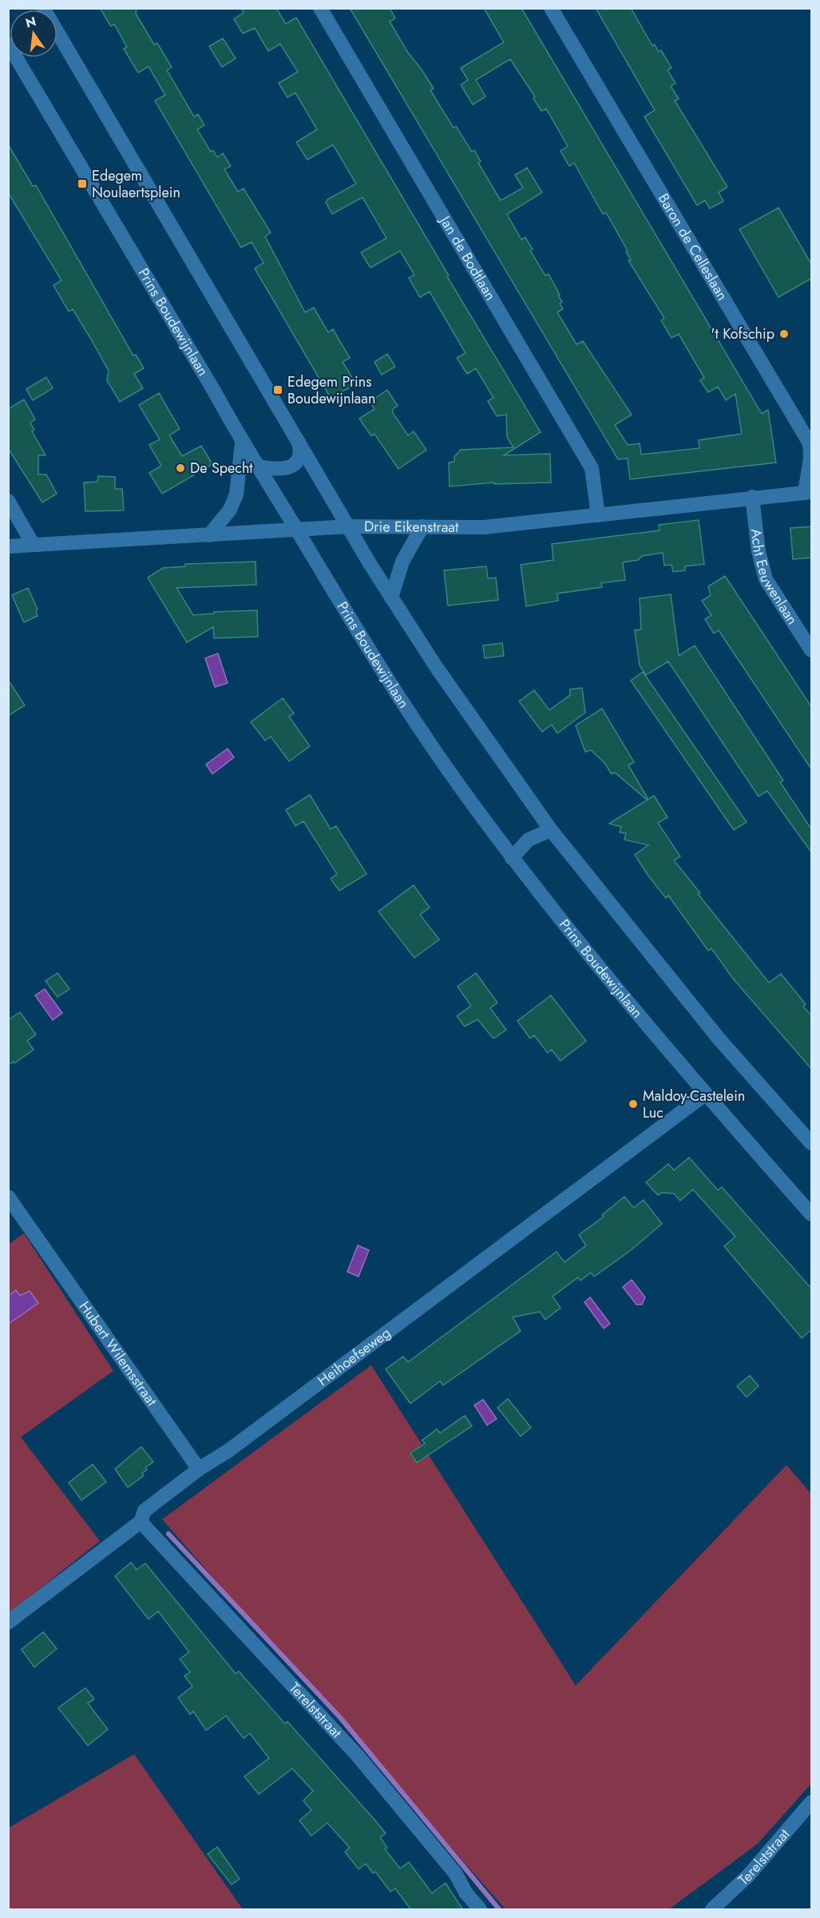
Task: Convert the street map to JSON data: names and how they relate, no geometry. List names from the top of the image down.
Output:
{
  "streets": {
    "street": [
      "Baron de Celleslaan",
      "Jan de Bodtlaan",
      "Prins Boudewijnlaan",
      "Drie Eikenstraat",
      "Acht Eeuwenlaan",
      "Hubert Wilemsstraat",
      "Heihoefseweg",
      "Terelststraat"
    ]
  },
  "crossings": [
    ["Baron de Celleslaan", "Drie Eikenstraat"],
    ["Jan de Bodtlaan", "Drie Eikenstraat"],
    ["Prins Boudewijnlaan", "Drie Eikenstraat"],
    ["Prins Boudewijnlaan", "Heihoefseweg"],
    ["Drie Eikenstraat", "Acht Eeuwenlaan"],
    ["Hubert Wilemsstraat", "Heihoefseweg"],
    ["Heihoefseweg", "Terelststraat"]
  ],
  "places": {
    "transit": ["Edegem Noulaertsplein", "Edegem Prins Boudewijnlaan"],
    "other": ["'t Kofschip", "De Specht", "Maldoy-Castelein Luc"]
  },
  "north": "top"
}
